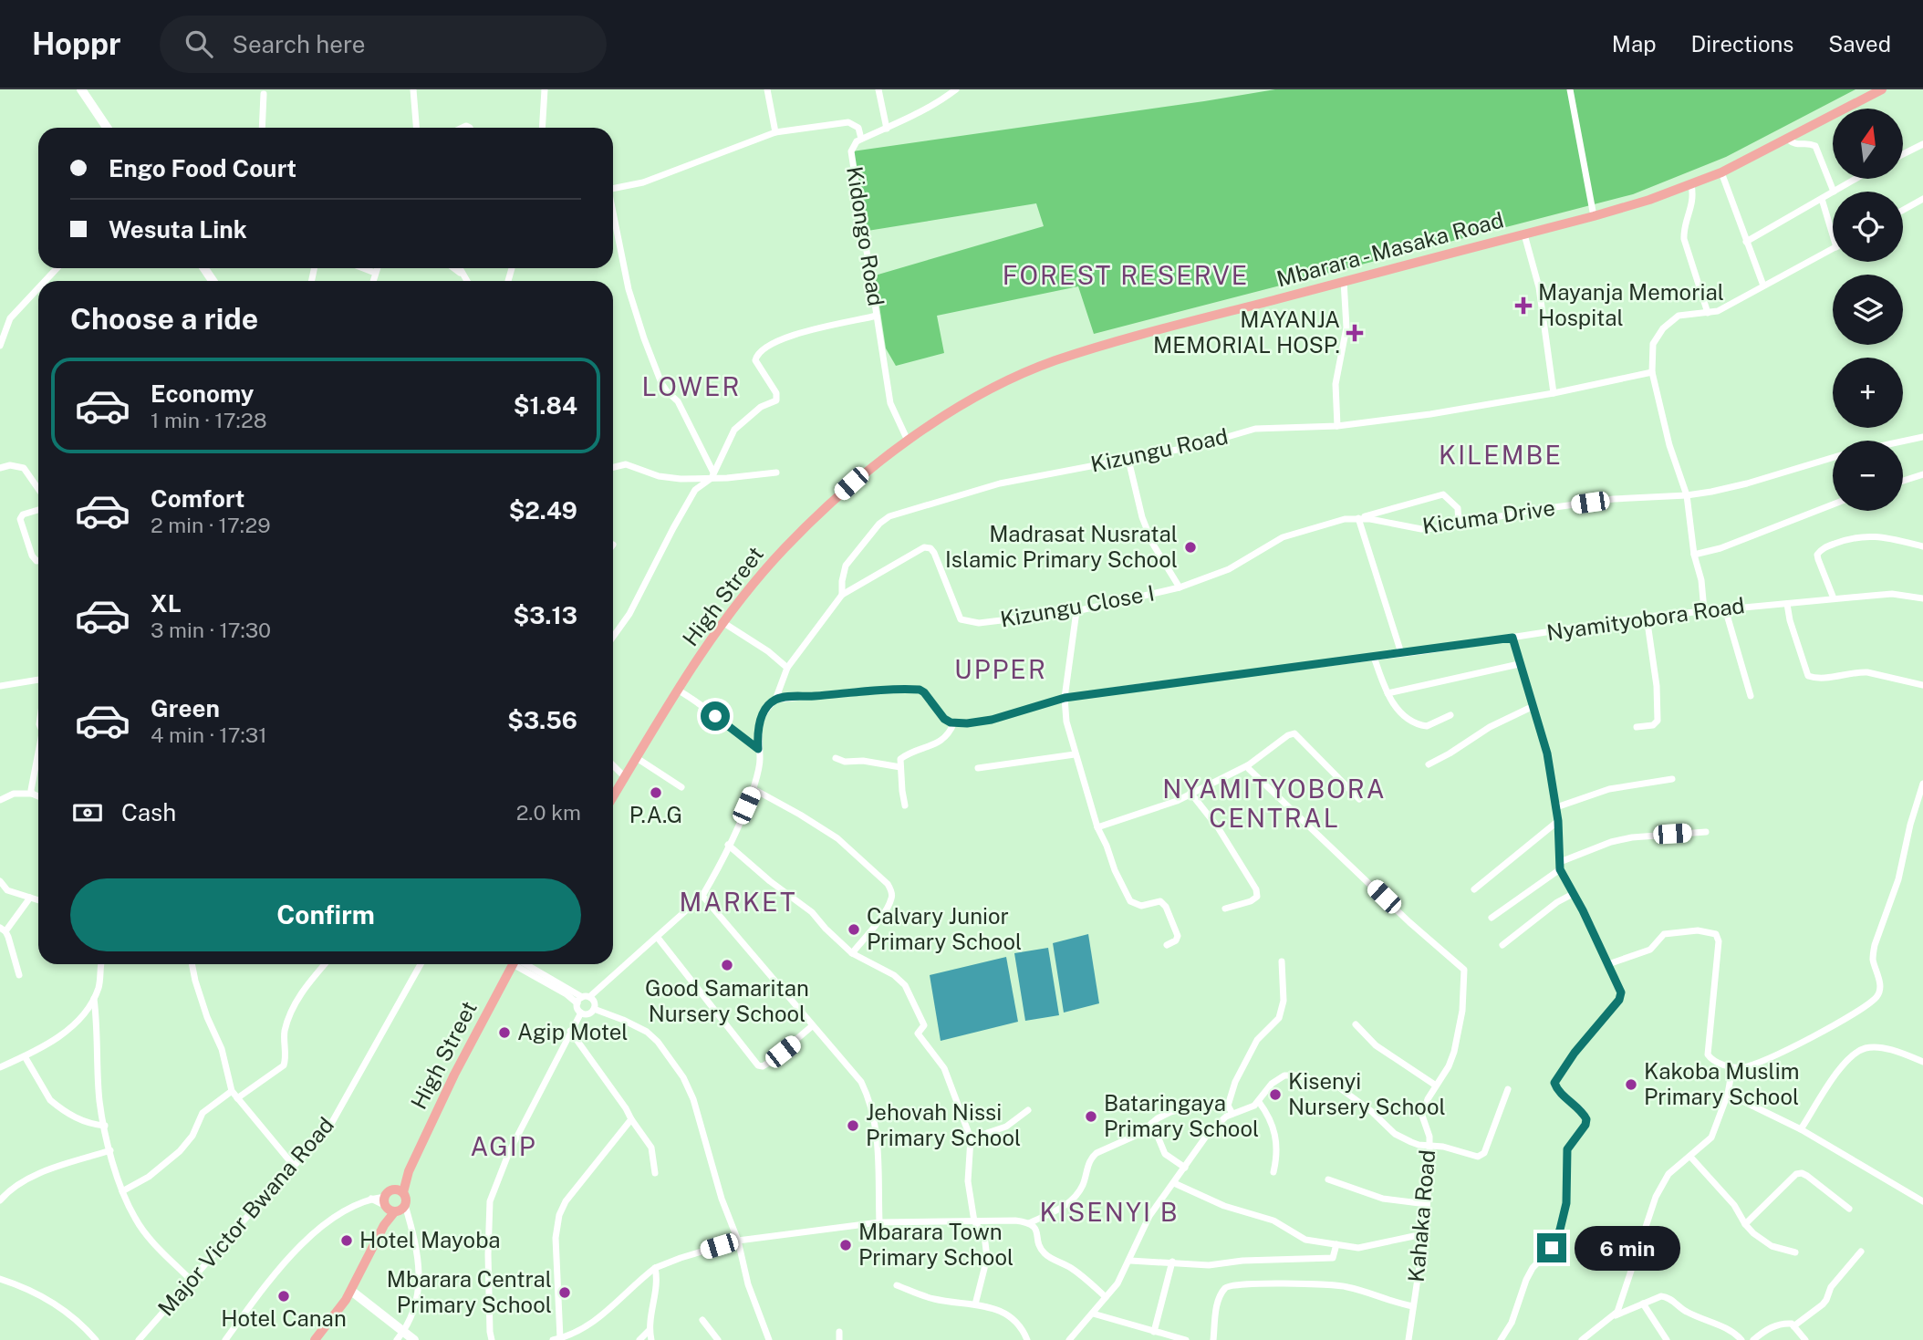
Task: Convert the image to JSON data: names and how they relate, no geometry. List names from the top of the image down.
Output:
{
  "streets": {
    "main road": ["Mbarara - Masaka Road", "High Street"],
    "street": [
      "Kidongo Road",
      "Kizungu Road",
      "Kicuma Drive",
      "Kizungu Close I",
      "Nyamityobora Road",
      "Kahaka Road",
      "Major Victor Bwana Road"
    ]
  },
  "crossings": [
    ["Kidongo Road", "Mbarara - Masaka Road"],
    ["Kidongo Road", "High Street"],
    ["Mbarara - Masaka Road", "High Street"],
    ["Kizungu Road", "Kizungu Close I"],
    ["Kicuma Drive", "Kizungu Close I"]
  ],
  "districts": [
    "FOREST RESERVE",
    "LOWER",
    "KILEMBE",
    "UPPER",
    "NYAMITYOBORA CENTRAL",
    "MARKET",
    "AGIP",
    "KISENYI B"
  ],
  "places": {
    "health": ["Mayanja Memorial Hospital", "MAYANJA MEMORIAL HOSP."],
    "other": [
      "Madrasat Nusratal Islamic Primary School",
      "P.A.G",
      "Calvary Junior Primary School",
      "Good Samaritan Nursery School",
      "Agip Motel",
      "Kakoba Muslim Primary School",
      "Kisenyi Nursery School",
      "Bataringaya Primary School",
      "Jehovah Nissi Primary School",
      "Hotel Mayoba",
      "Mbarara Town Primary School",
      "Mbarara Central Primary School",
      "Hotel Canan"
    ]
  },
  "north": "top",
  "page": {
    "header": "Hoppr",
    "search": "Search here",
    "nav": ["Map", "Directions", "Saved"],
    "map_buttons": ["+", "−"],
    "banner": ["Engo Food Court", "Wesuta Link"],
    "heading": "Choose a ride",
    "list": [
      {
        "name": "Economy",
        "note": "1 min · 17:28",
        "value": "$1.84"
      },
      {
        "name": "Comfort",
        "note": "2 min · 17:29",
        "value": "$2.49"
      },
      {
        "name": "XL",
        "note": "3 min · 17:30",
        "value": "$3.13"
      },
      {
        "name": "Green",
        "note": "4 min · 17:31",
        "value": "$3.56"
      }
    ],
    "pay": ["Cash", "2.0 km"],
    "buttons": "Confirm",
    "bubble": "6 min"
  }
}
